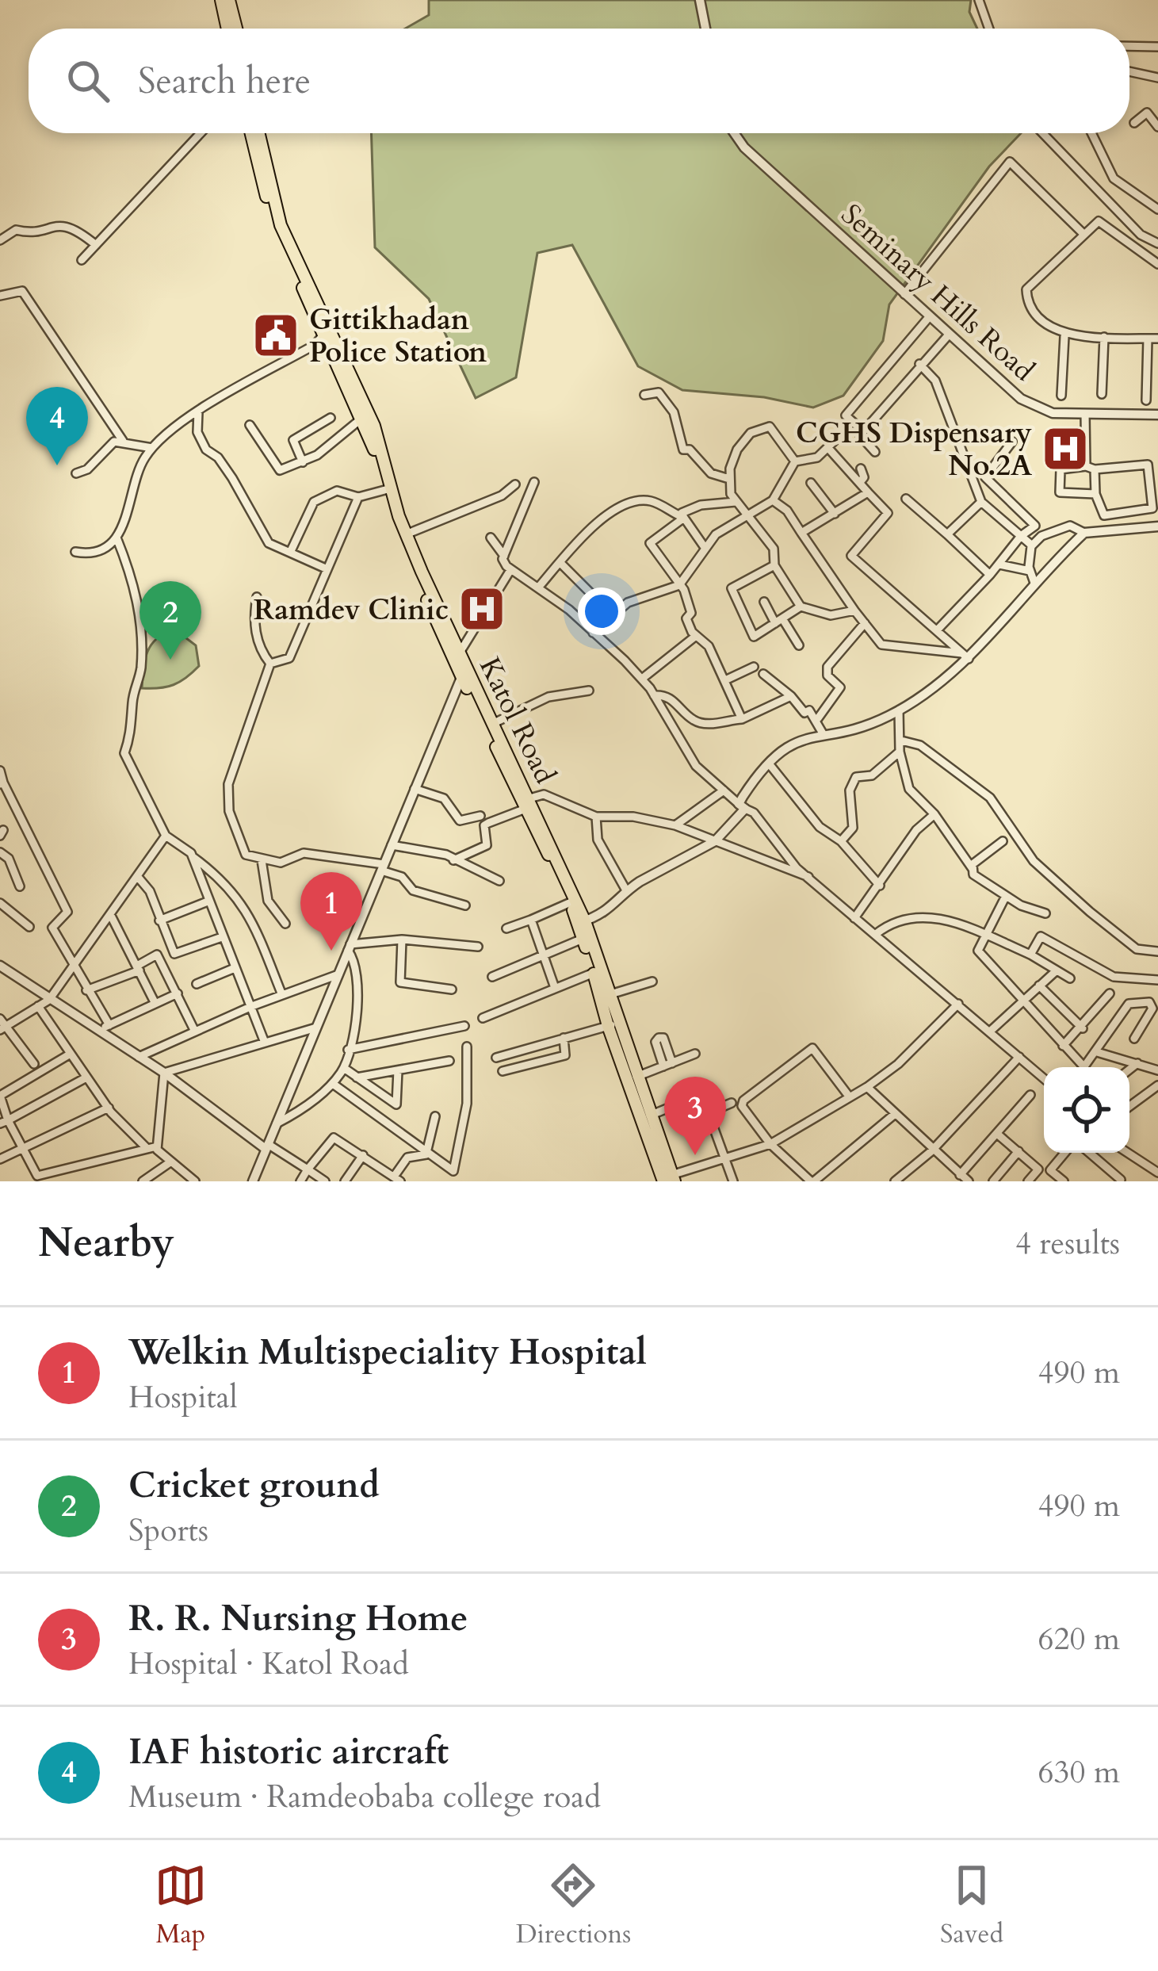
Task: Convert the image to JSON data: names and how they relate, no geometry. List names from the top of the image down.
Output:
{
  "streets": {
    "main road": ["Katol Road"],
    "street": ["Seminary Hills Road"]
  },
  "places": {
    "public building": ["Gittikhadan Police Station"],
    "hospital": ["CGHS Dispensary No.2A", "Ramdev Clinic"]
  },
  "page": {
    "search": "Search here",
    "pins": [
      "4",
      "2",
      "1",
      "3"
    ],
    "heading": ["Nearby", "4 results"],
    "list": [
      {
        "mark": "1",
        "name": "Welkin Multispeciality Hospital",
        "note": "Hospital",
        "value": "490 m"
      },
      {
        "mark": "2",
        "name": "Cricket ground",
        "note": "Sports",
        "value": "490 m"
      },
      {
        "mark": "3",
        "name": "R. R. Nursing Home",
        "note": "Hospital · Katol Road",
        "value": "620 m"
      },
      {
        "mark": "4",
        "name": "IAF historic aircraft",
        "note": "Museum · Ramdeobaba college road",
        "value": "630 m"
      }
    ],
    "nav": ["Map", "Directions", "Saved"]
  }
}
